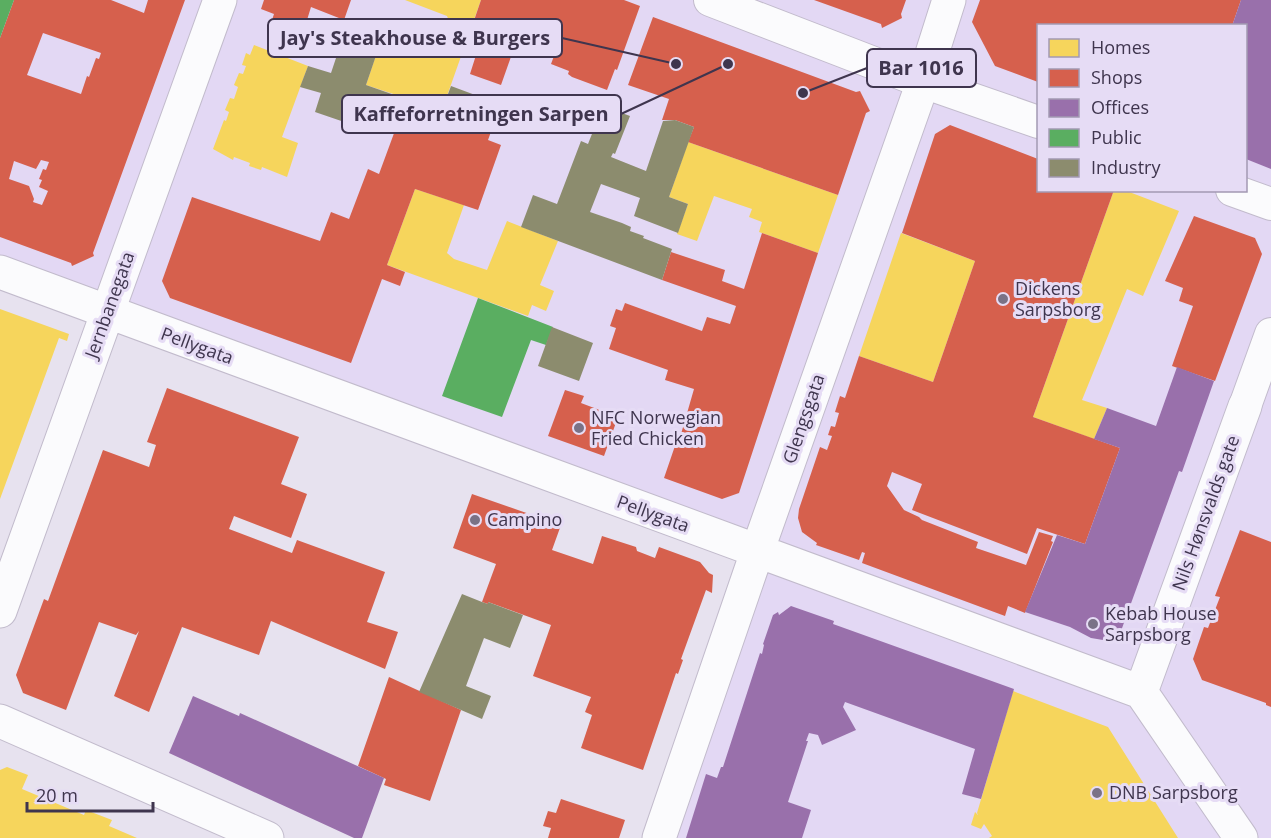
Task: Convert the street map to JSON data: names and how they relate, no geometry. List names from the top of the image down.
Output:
{
  "streets": {
    "street": [
      "Jernbanegata",
      "Pellygata",
      "Glengsgata",
      "Nils Hønsvalds gate"
    ]
  },
  "crossings": [
    ["Jernbanegata", "Pellygata"],
    ["Pellygata", "Glengsgata"],
    ["Pellygata", "Nils Hønsvalds gate"]
  ],
  "places": [
    "Jay's Steakhouse & Burgers",
    "Kaffeforretningen Sarpen",
    "Bar 1016",
    "Dickens Sarpsborg",
    "NFC Norwegian Fried Chicken",
    "Campino",
    "Kebab House Sarpsborg",
    "DNB Sarpsborg"
  ],
  "legend": [
    "Homes",
    "Shops",
    "Offices",
    "Public",
    "Industry"
  ],
  "scale_bar": "20 m"
}
